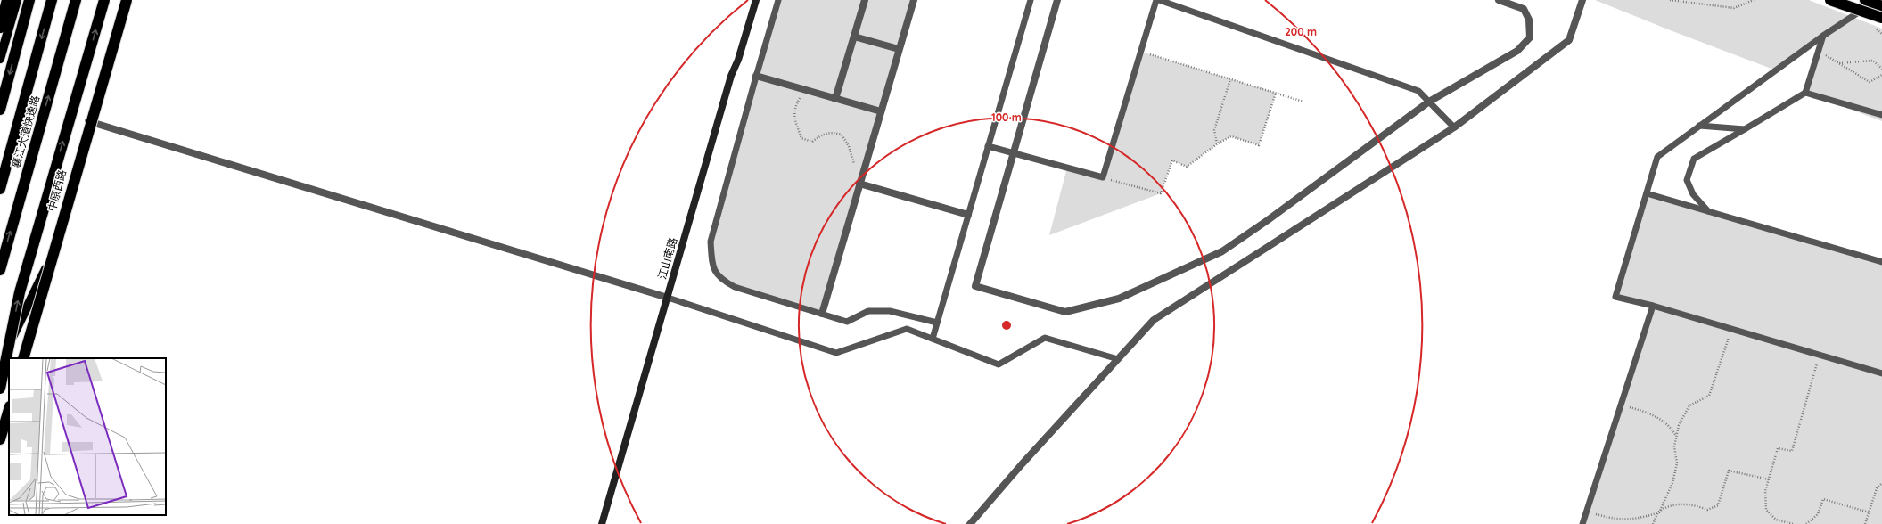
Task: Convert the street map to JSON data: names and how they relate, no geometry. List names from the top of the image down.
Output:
{
  "streets": {
    "highway": ["襄江大道快速路"],
    "main road": ["中原西路"],
    "street": ["江山南路"]
  },
  "rings": ["200 m", "100 m"]
}
